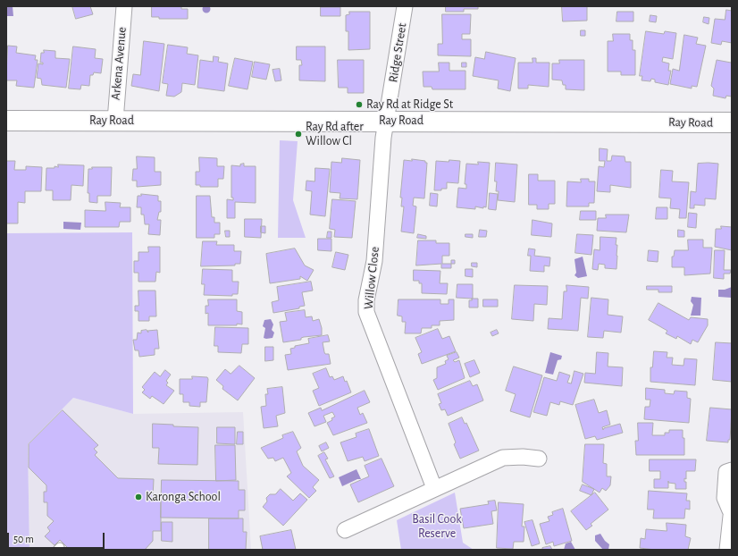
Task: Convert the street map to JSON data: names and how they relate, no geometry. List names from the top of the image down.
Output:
{
  "streets": {
    "street": [
      "Ridge Street",
      "Arkena Avenue",
      "Ray Road",
      "Willow Close"
    ]
  },
  "crossings": [
    ["Ridge Street", "Ray Road"],
    ["Ridge Street", "Willow Close"],
    ["Arkena Avenue", "Ray Road"],
    ["Ray Road", "Willow Close"]
  ],
  "parks": ["Basil Cook Reserve"],
  "places": ["Ray Rd at Ridge St", "Ray Rd after Willow Cl", "Karonga School"],
  "scale_bar": "50 m"
}
